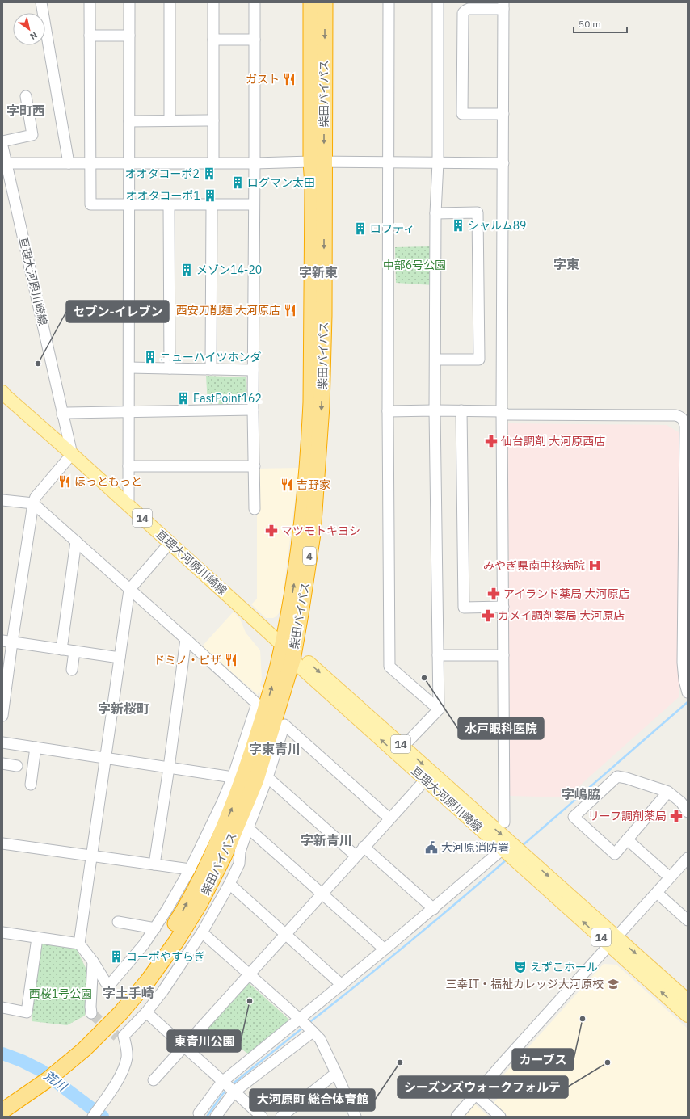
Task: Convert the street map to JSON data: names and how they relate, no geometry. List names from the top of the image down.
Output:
{
  "streets": {
    "highway": ["柴田バイパス", "4"],
    "main road": ["亘理大河原川崎線", "14"]
  },
  "crossings": [
    ["柴田バイパス", "亘理大河原川崎線"]
  ],
  "districts": [
    "字町西",
    "字東",
    "字新東",
    "字新桜町",
    "字東青川",
    "字嶋脇",
    "字新青川",
    "字土手崎"
  ],
  "water": ["荒川"],
  "parks": ["中部6号公園", "西桜1号公園"],
  "places": {
    "restaurant": [
      "ガスト",
      "西安刀削麺 大河原店",
      "ほっともっと",
      "吉野家",
      "ドミノ・ピザ"
    ],
    "building": [
      "オオタコーポ2",
      "ログマン太田",
      "オオタコーポ1",
      "シャルム89",
      "ロフティ",
      "メゾン14-20",
      "ニューハイツホンダ",
      "EastPoint162",
      "コーポやすらぎ"
    ],
    "other": [
      "セブン-イレブン",
      "水戸眼科医院",
      "東青川公園",
      "カーブス",
      "大河原町 総合体育館",
      "シーズンズウォークフォルテ"
    ],
    "pharmacy": [
      "仙台調剤 大河原西店",
      "マツモトキヨシ",
      "アイランド薬局 大河原店",
      "カメイ調剤薬局 大河原店",
      "リーフ調剤薬局"
    ],
    "hospital": ["みやぎ県南中核病院"],
    "public building": ["大河原消防署"],
    "theatre": ["えずこホール"],
    "school or university": ["三幸IT・福祉カレッジ大河原校"]
  },
  "scale_bar": "50 m",
  "north": "bottom right"
}
